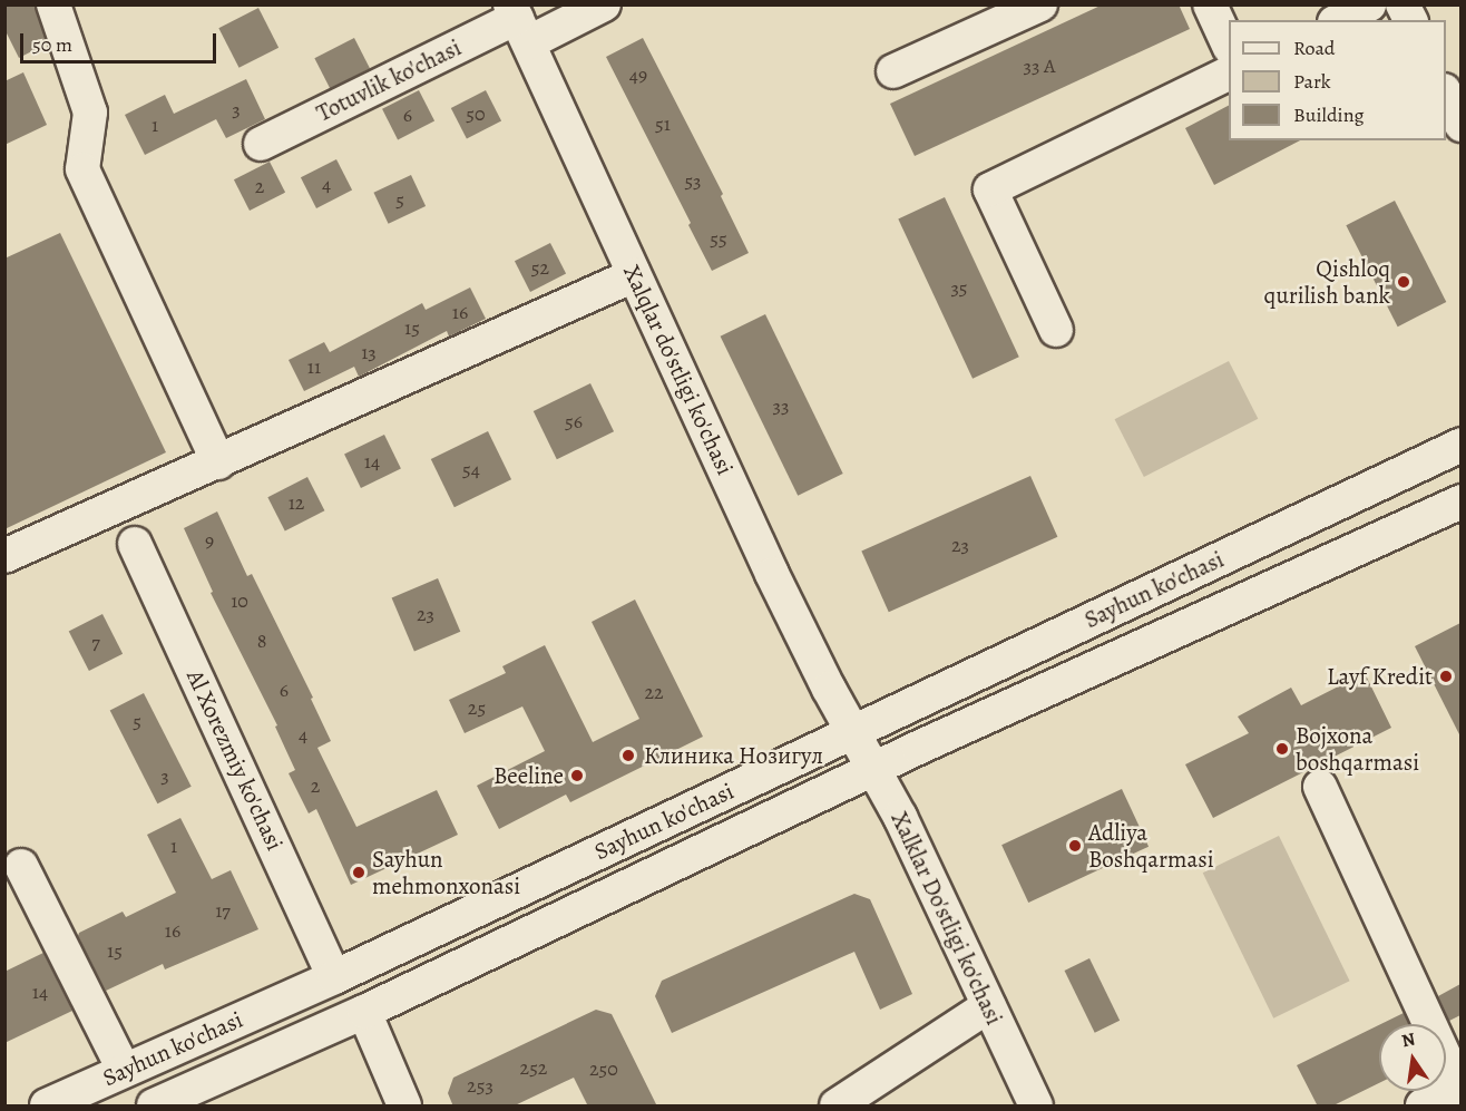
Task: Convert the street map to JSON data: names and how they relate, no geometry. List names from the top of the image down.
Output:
{
  "streets": {
    "street": [
      "Totuvlik ko'chasi",
      "Xalqlar do'stligi ko'chasi",
      "Sayhun ko'chasi",
      "Al Xorezmiy ko'chasi",
      "Xalklar Do'stligi ko'chasi"
    ]
  },
  "crossings": [
    ["Totuvlik ko'chasi", "Xalqlar do'stligi ko'chasi"],
    ["Xalqlar do'stligi ko'chasi", "Sayhun ko'chasi"],
    ["Xalqlar do'stligi ko'chasi", "Xalklar Do'stligi ko'chasi"],
    ["Sayhun ko'chasi", "Al Xorezmiy ko'chasi"],
    ["Sayhun ko'chasi", "Xalklar Do'stligi ko'chasi"]
  ],
  "places": [
    "Qishloq qurilish bank",
    "Layf Kredit",
    "Bojxona boshqarmasi",
    "Клиника Нозигул",
    "Beeline",
    "Adliya Boshqarmasi",
    "Sayhun mehmonxonasi"
  ],
  "house_numbers": [
    "33 А",
    "49",
    "3",
    "50",
    "6",
    "51",
    "1",
    "53",
    "4",
    "2",
    "5",
    "55",
    "52",
    "35",
    "16",
    "15",
    "13",
    "11",
    "33",
    "56",
    "14",
    "54",
    "12",
    "9",
    "23",
    "10",
    "23",
    "8",
    "7",
    "6",
    "22",
    "25",
    "5",
    "4",
    "3",
    "2",
    "1",
    "17",
    "16",
    "15",
    "14",
    "252",
    "250",
    "253"
  ],
  "legend": ["Road", "Park", "Building"],
  "scale_bar": "50 m",
  "north": "top"
}
